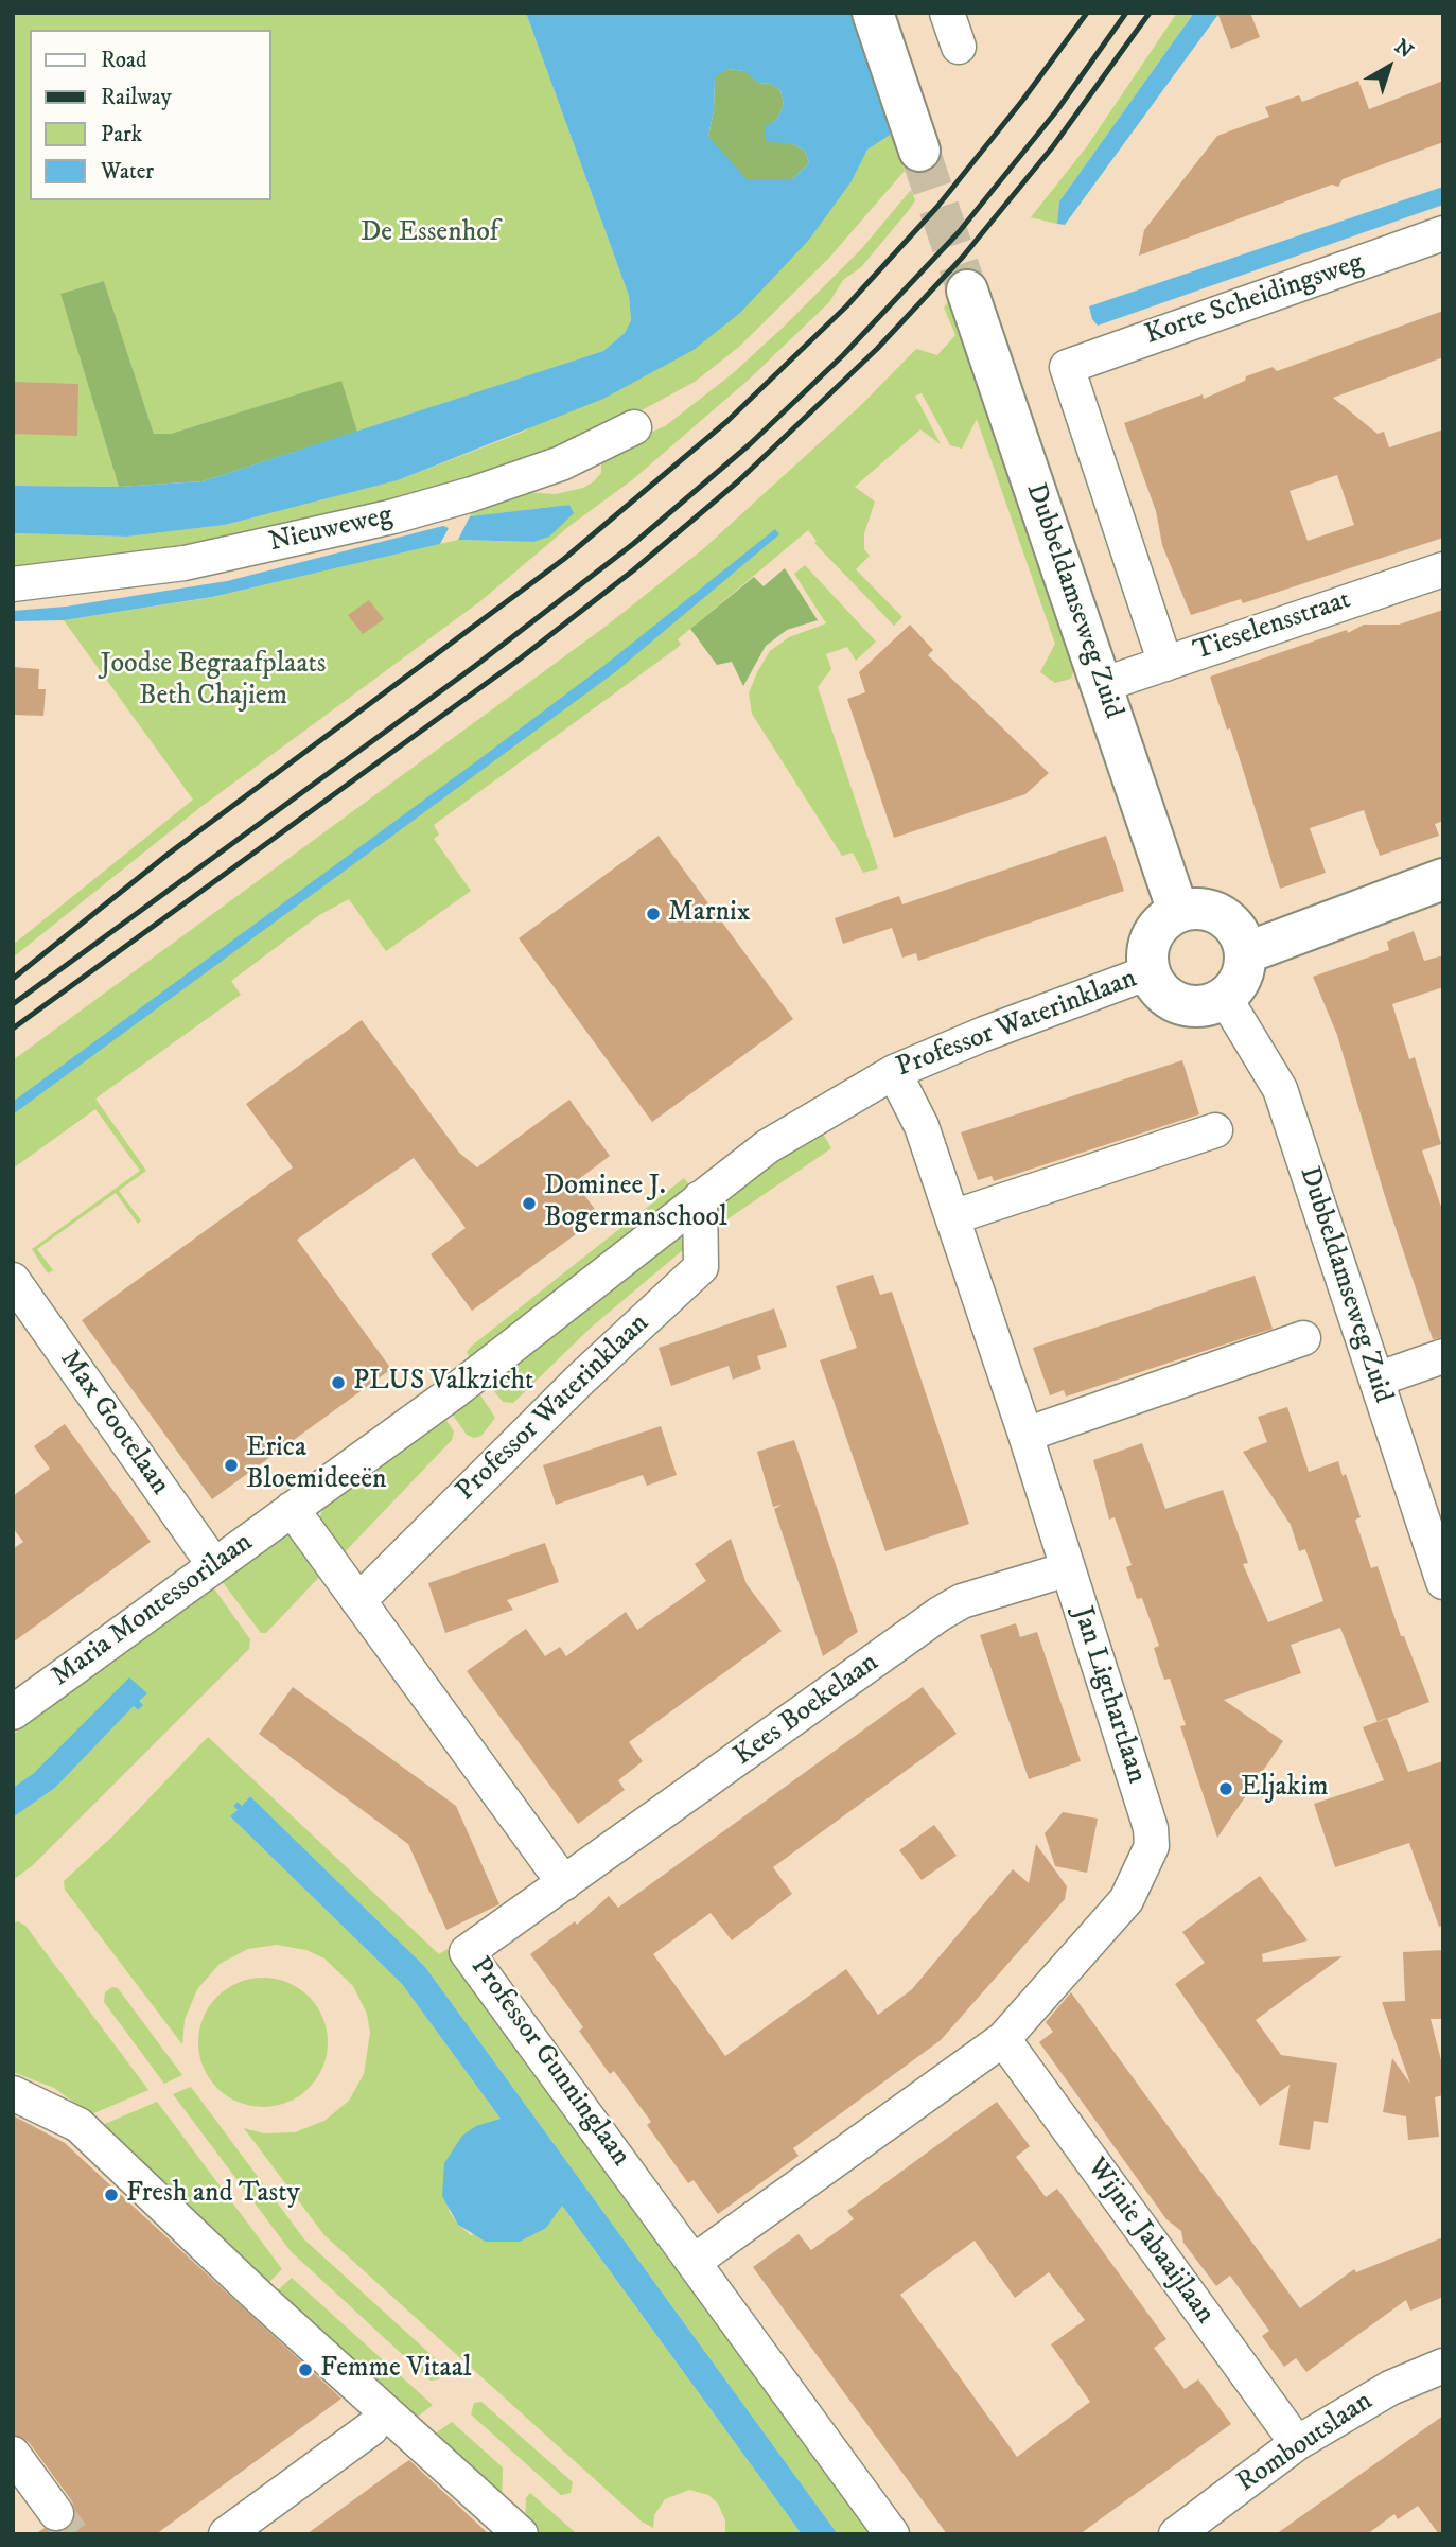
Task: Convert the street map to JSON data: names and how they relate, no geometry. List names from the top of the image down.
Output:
{
  "streets": {
    "street": [
      "Korte Scheidingsweg",
      "Nieuweweg",
      "Dubbeldamseweg Zuid",
      "Tieselensstraat",
      "Professor Waterinklaan",
      "Max Gootelaan",
      "Maria Montessorilaan",
      "Jan Ligthartlaan",
      "Kees Boekelaan",
      "Professor Gunninglaan",
      "Wijnie Jabaaijlaan",
      "Romboutslaan"
    ]
  },
  "crossings": [
    ["Korte Scheidingsweg", "Tieselensstraat"],
    ["Dubbeldamseweg Zuid", "Tieselensstraat"],
    ["Dubbeldamseweg Zuid", "Professor Waterinklaan"],
    ["Professor Waterinklaan", "Maria Montessorilaan"],
    ["Professor Waterinklaan", "Jan Ligthartlaan"],
    ["Max Gootelaan", "Maria Montessorilaan"],
    ["Jan Ligthartlaan", "Kees Boekelaan"],
    ["Jan Ligthartlaan", "Wijnie Jabaaijlaan"],
    ["Kees Boekelaan", "Professor Gunninglaan"],
    ["Wijnie Jabaaijlaan", "Romboutslaan"]
  ],
  "parks": ["De Essenhof", "Joodse Begraafplaats Beth Chajiem"],
  "places": [
    "Marnix",
    "Dominee J. Bogermanschool",
    "PLUS Valkzicht",
    "Erica Bloemideeën",
    "Eljakim",
    "Fresh and Tasty",
    "Femme Vitaal"
  ],
  "legend": [
    "Road",
    "Railway",
    "Park",
    "Water"
  ],
  "north": "top right"
}
